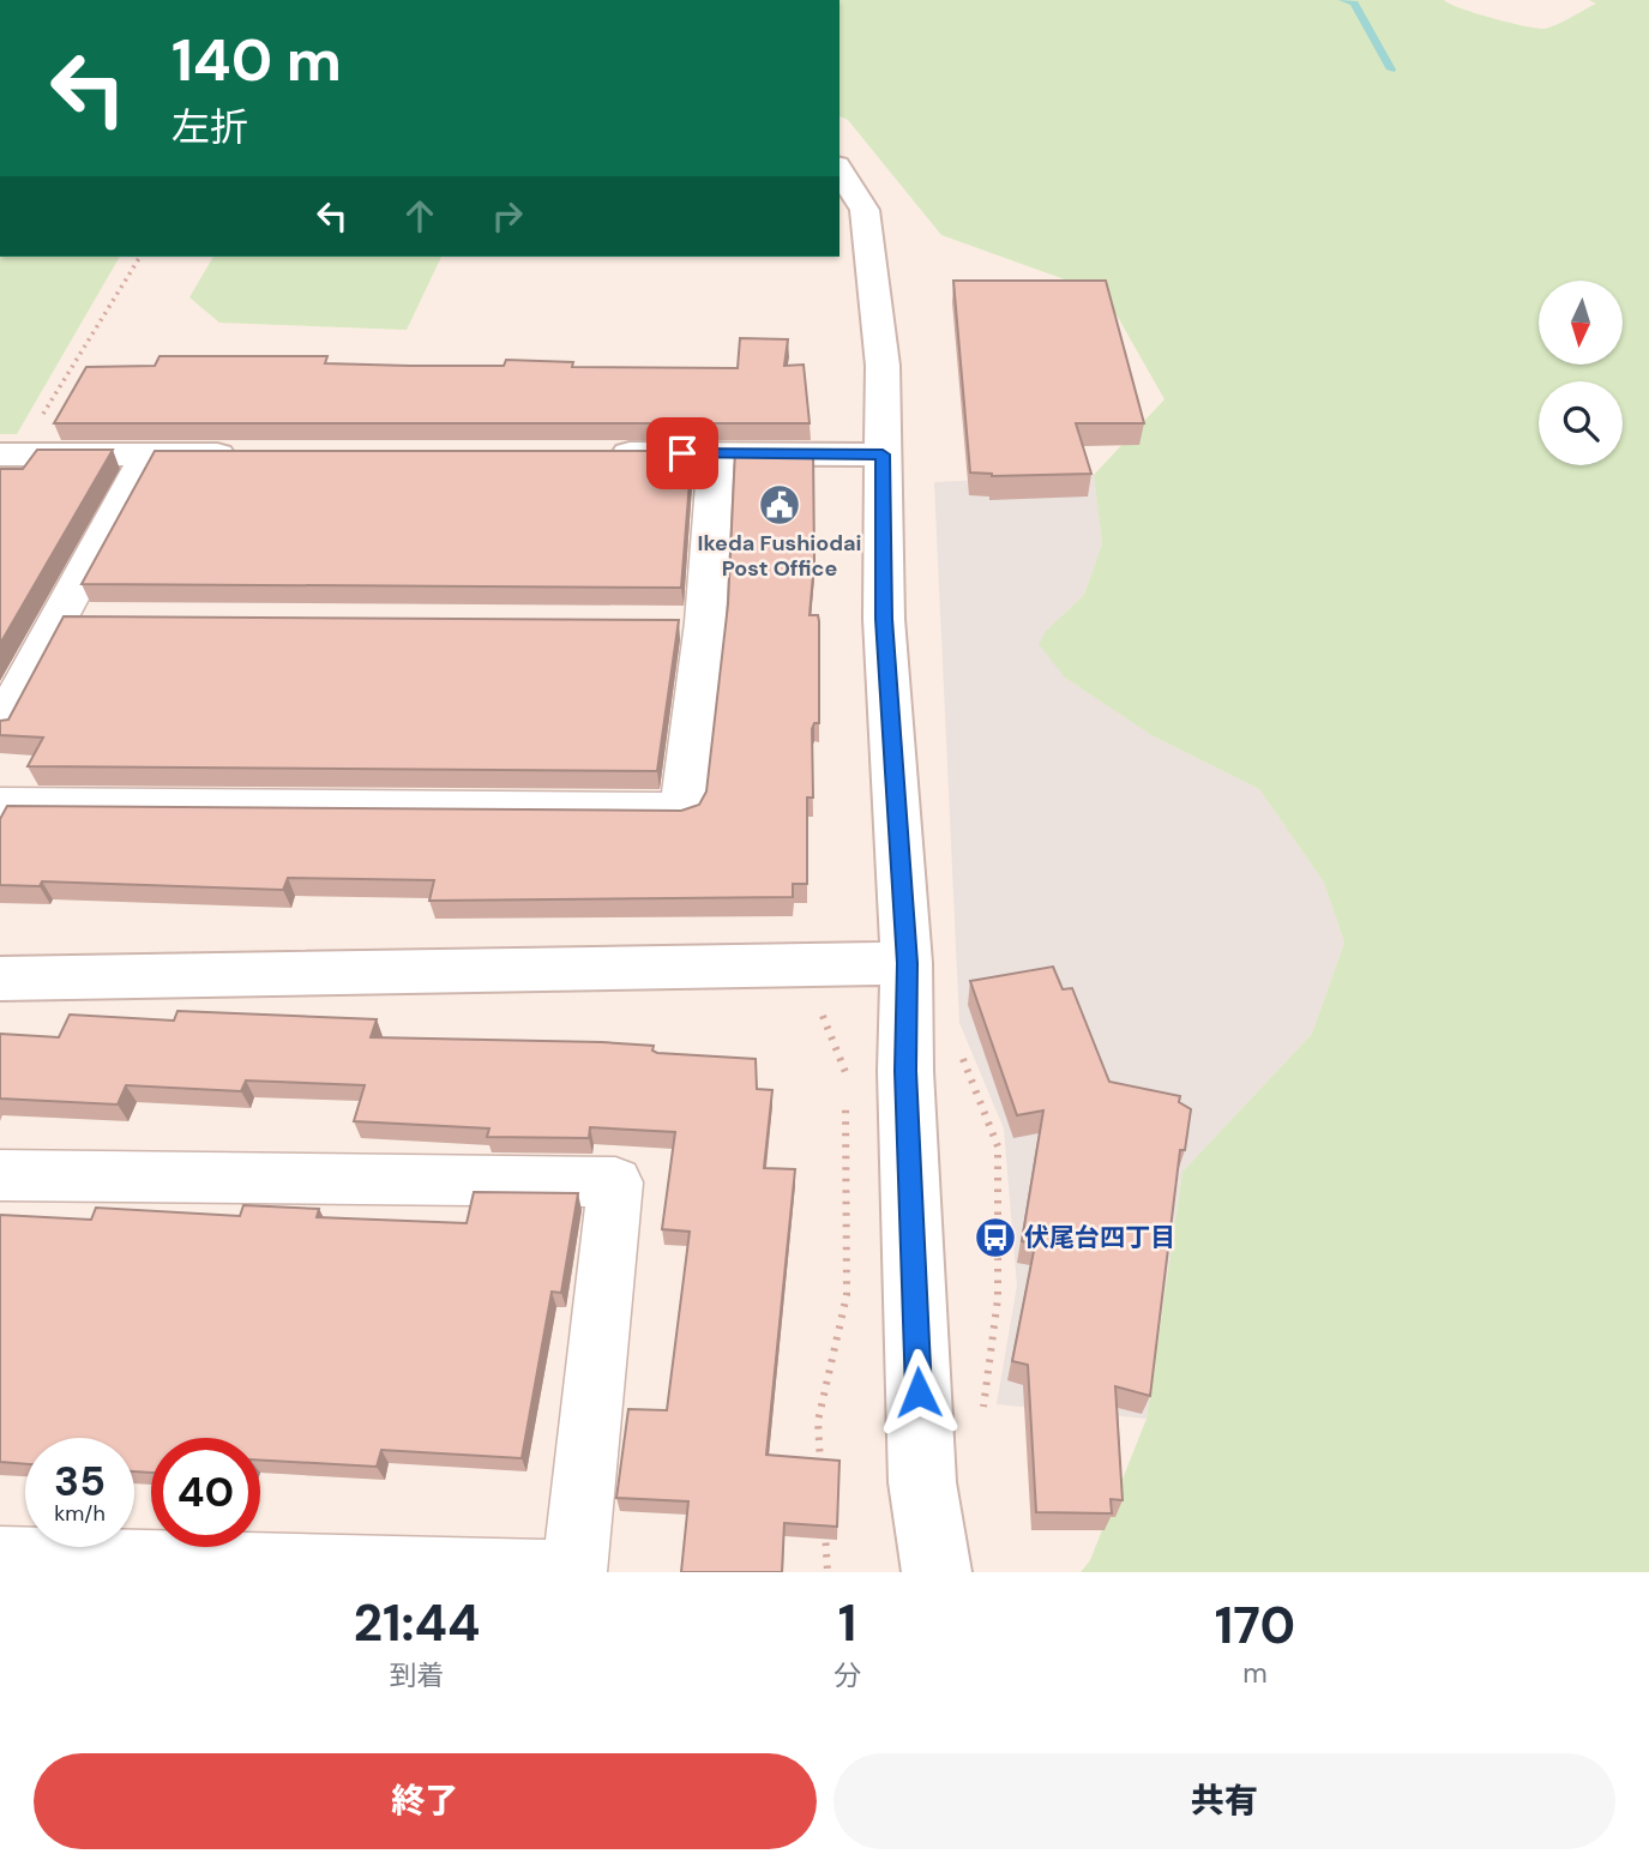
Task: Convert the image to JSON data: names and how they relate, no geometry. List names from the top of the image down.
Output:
{
  "places": {
    "public building": ["Ikeda Fushiodai Post Office"],
    "bus stop": ["伏尾台四丁目"]
  },
  "north": "bottom",
  "page": {
    "turn": ["140 m", "左折"],
    "speed": "35 km/h",
    "limit": "40",
    "eta": [
      "21:44",
      "到着",
      "1",
      "分",
      "170",
      "m"
    ],
    "buttons": ["終了", "共有"]
  }
}
